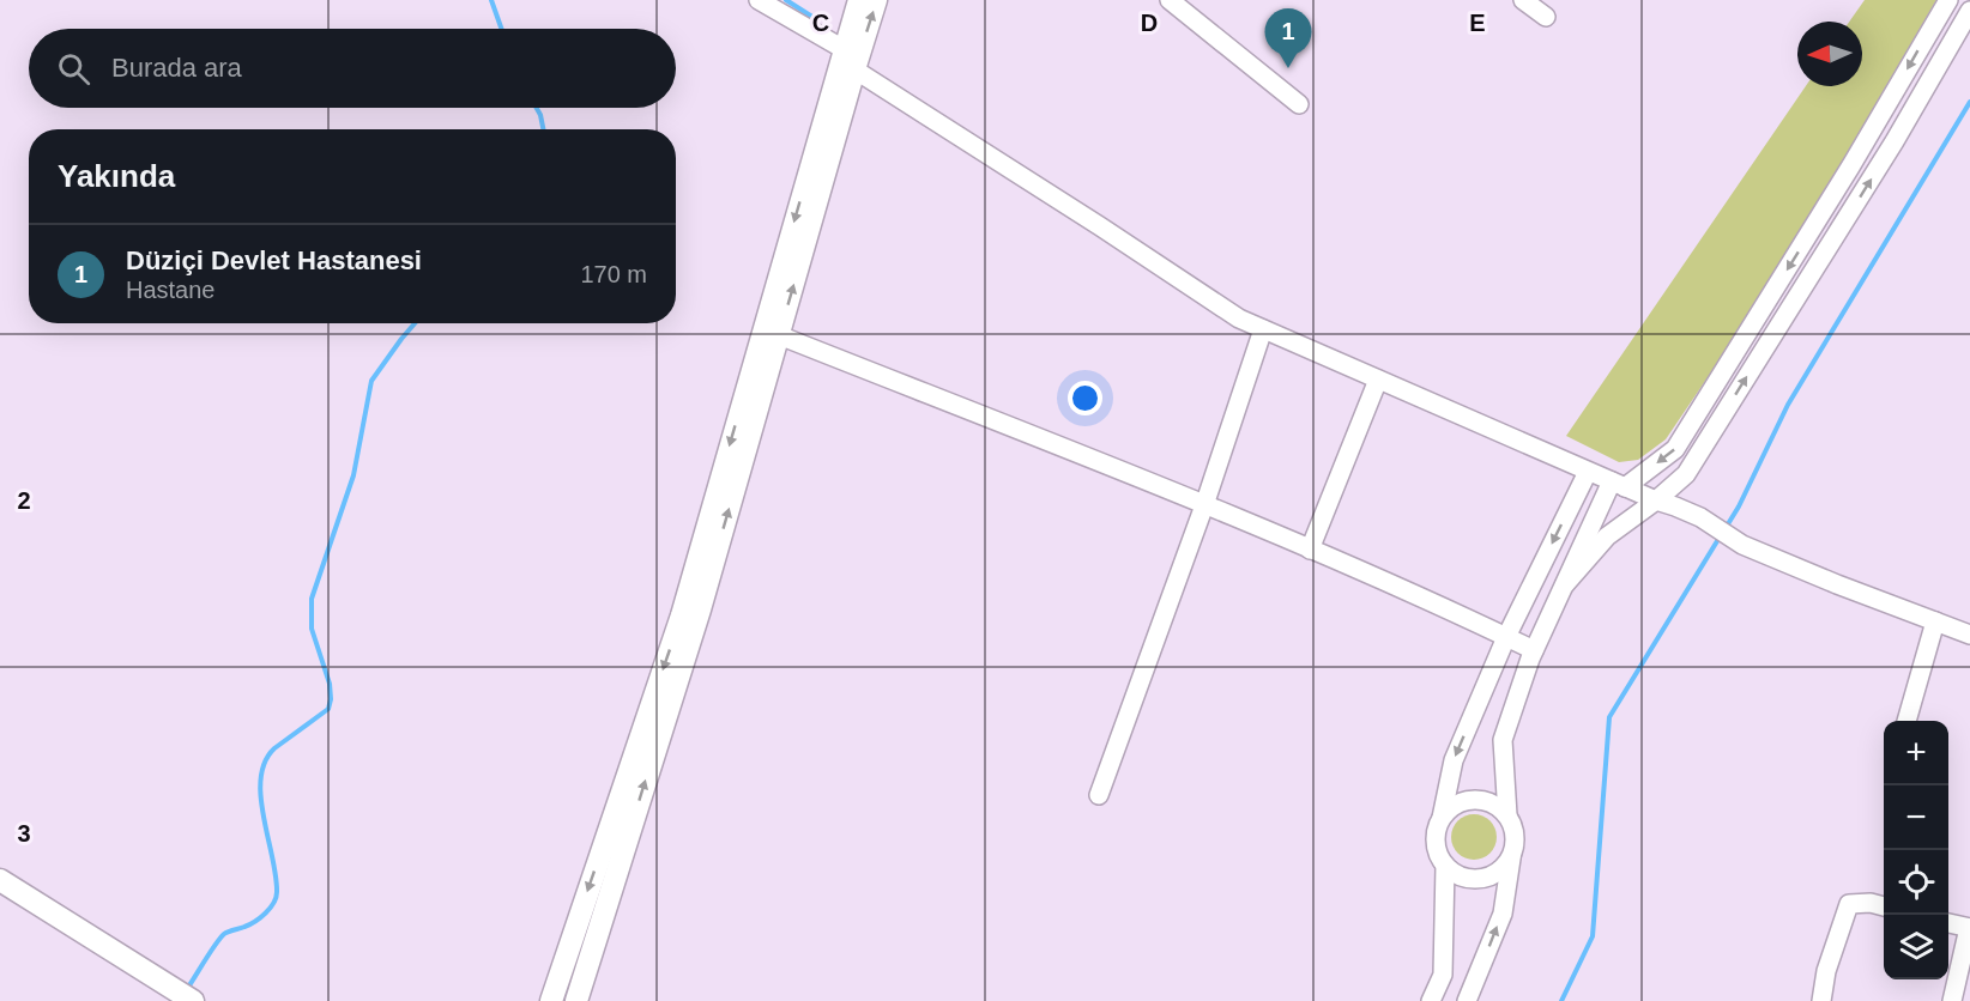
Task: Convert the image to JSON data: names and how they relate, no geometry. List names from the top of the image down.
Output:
{
  "north": "left",
  "page": {
    "pins": "1",
    "search": "Burada ara",
    "heading": "Yakında",
    "list": [
      {
        "mark": "1",
        "name": "Düziçi Devlet Hastanesi",
        "note": "Hastane",
        "value": "170 m"
      }
    ],
    "map_buttons": ["+", "−"]
  },
  "grid": {
    "columns": ["C", "D", "E"],
    "rows": ["2", "3"]
  }
}
